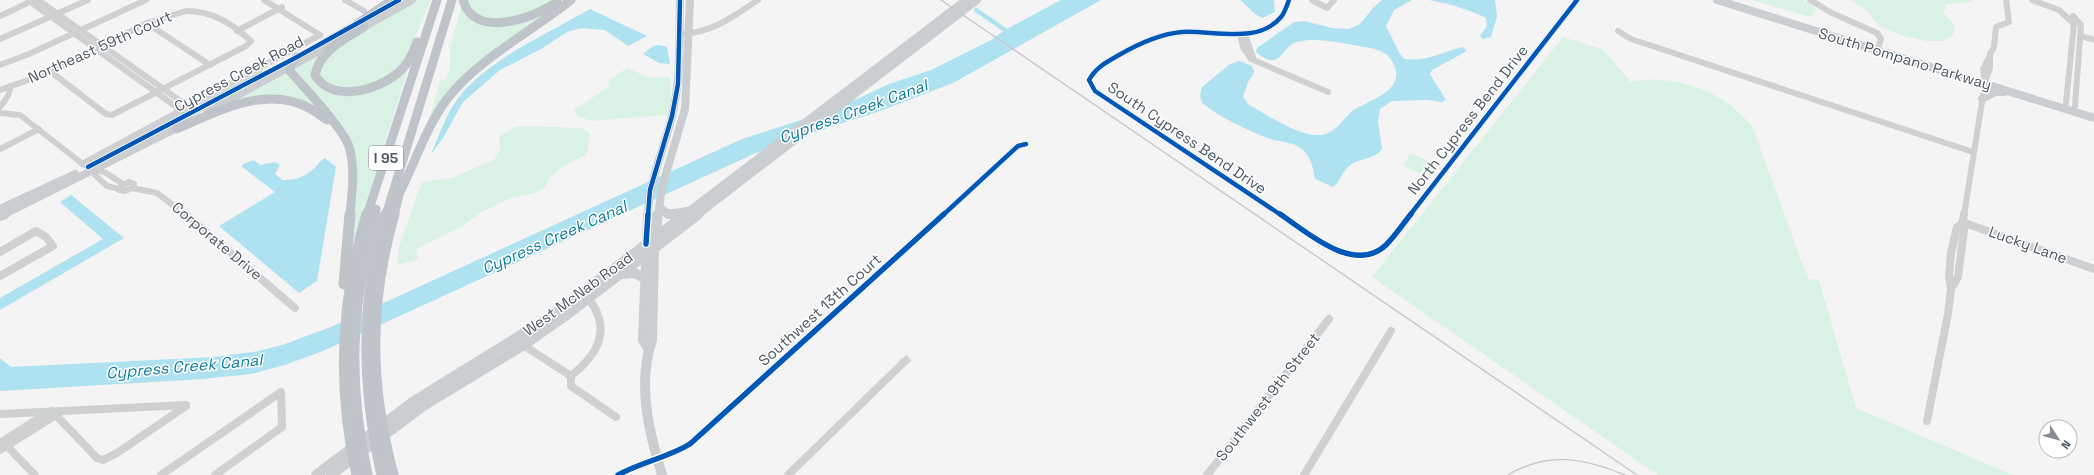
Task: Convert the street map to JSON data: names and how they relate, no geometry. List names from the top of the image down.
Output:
{
  "streets": {
    "highway": ["I 95"],
    "main road": ["South Pompano Parkway", "Cypress Creek Road", "West McNab Road"],
    "street": [
      "Northeast 59th Court",
      "North Cypress Bend Drive",
      "South Cypress Bend Drive",
      "Corporate Drive",
      "Lucky Lane",
      "Southwest 13th Court",
      "Southwest 9th Street"
    ]
  },
  "crossings": [
    ["Cypress Creek Road", "Corporate Drive"],
    ["North Cypress Bend Drive", "South Cypress Bend Drive"]
  ],
  "water": ["Cypress Creek Canal"],
  "north": "bottom right"
}
